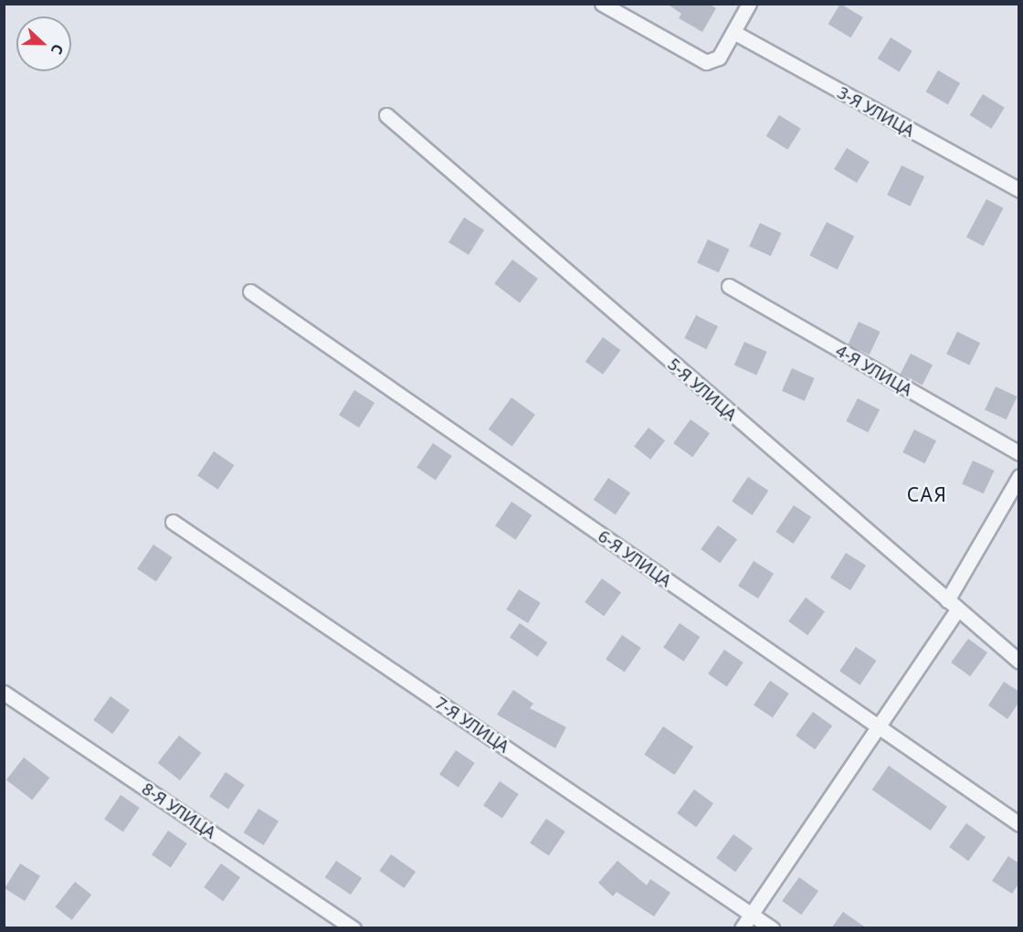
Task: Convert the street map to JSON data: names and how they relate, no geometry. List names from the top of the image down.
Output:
{
  "streets": {
    "street": [
      "3-Я УЛИЦА",
      "4-Я УЛИЦА",
      "5-Я УЛИЦА",
      "6-Я УЛИЦА",
      "7-Я УЛИЦА",
      "8-Я УЛИЦА"
    ]
  },
  "districts": ["САЯ"],
  "north": "right"
}
